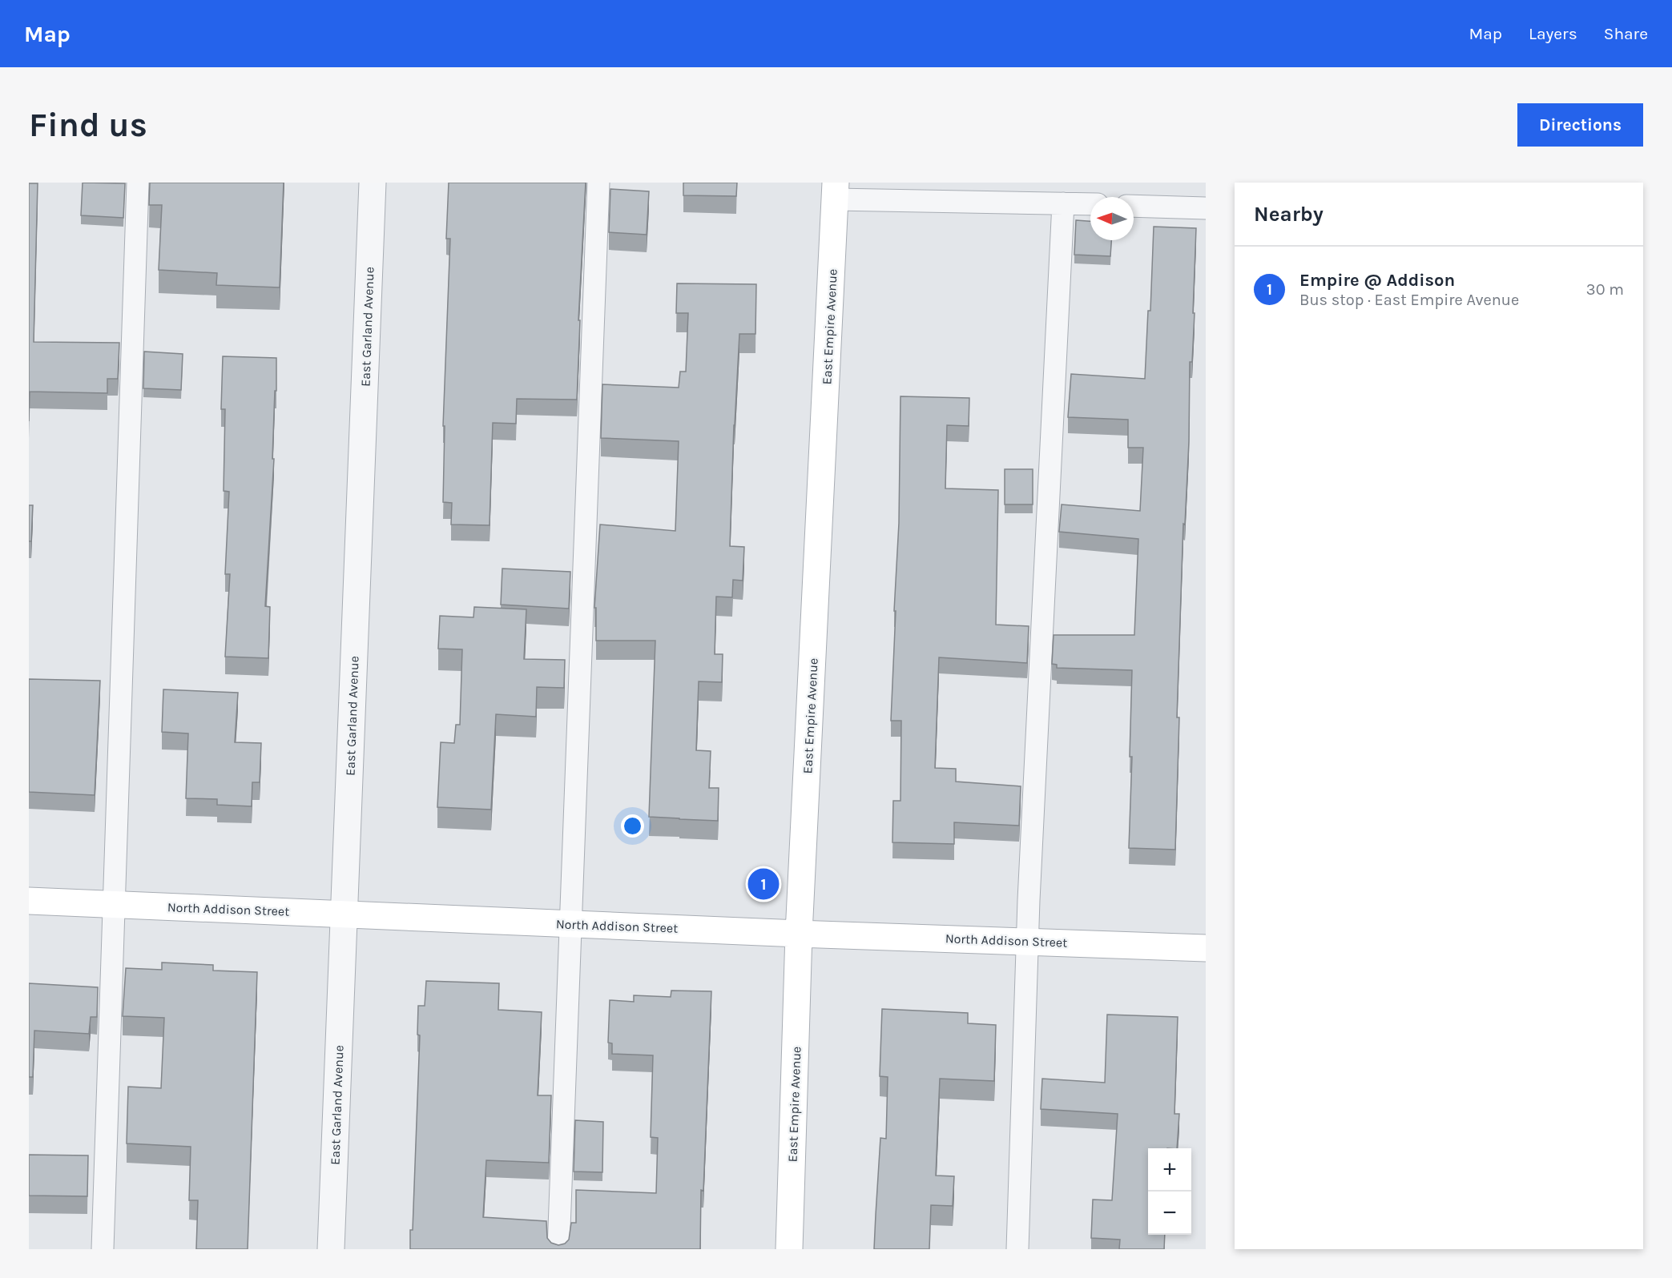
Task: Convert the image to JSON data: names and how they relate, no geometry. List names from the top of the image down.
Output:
{
  "streets": {
    "street": ["East Garland Avenue", "East Empire Avenue", "North Addison Street"]
  },
  "crossings": [
    ["East Garland Avenue", "North Addison Street"],
    ["East Empire Avenue", "North Addison Street"]
  ],
  "north": "left",
  "page": {
    "header": "Map",
    "nav": ["Map", "Layers", "Share"],
    "buttons": "Directions",
    "title": "Find us",
    "heading": "Nearby",
    "list": [
      {
        "mark": "1",
        "name": "Empire @ Addison",
        "note": "Bus stop · East Empire Avenue",
        "value": "30 m"
      }
    ],
    "pins": "1",
    "map_buttons": ["+", "−"]
  }
}
